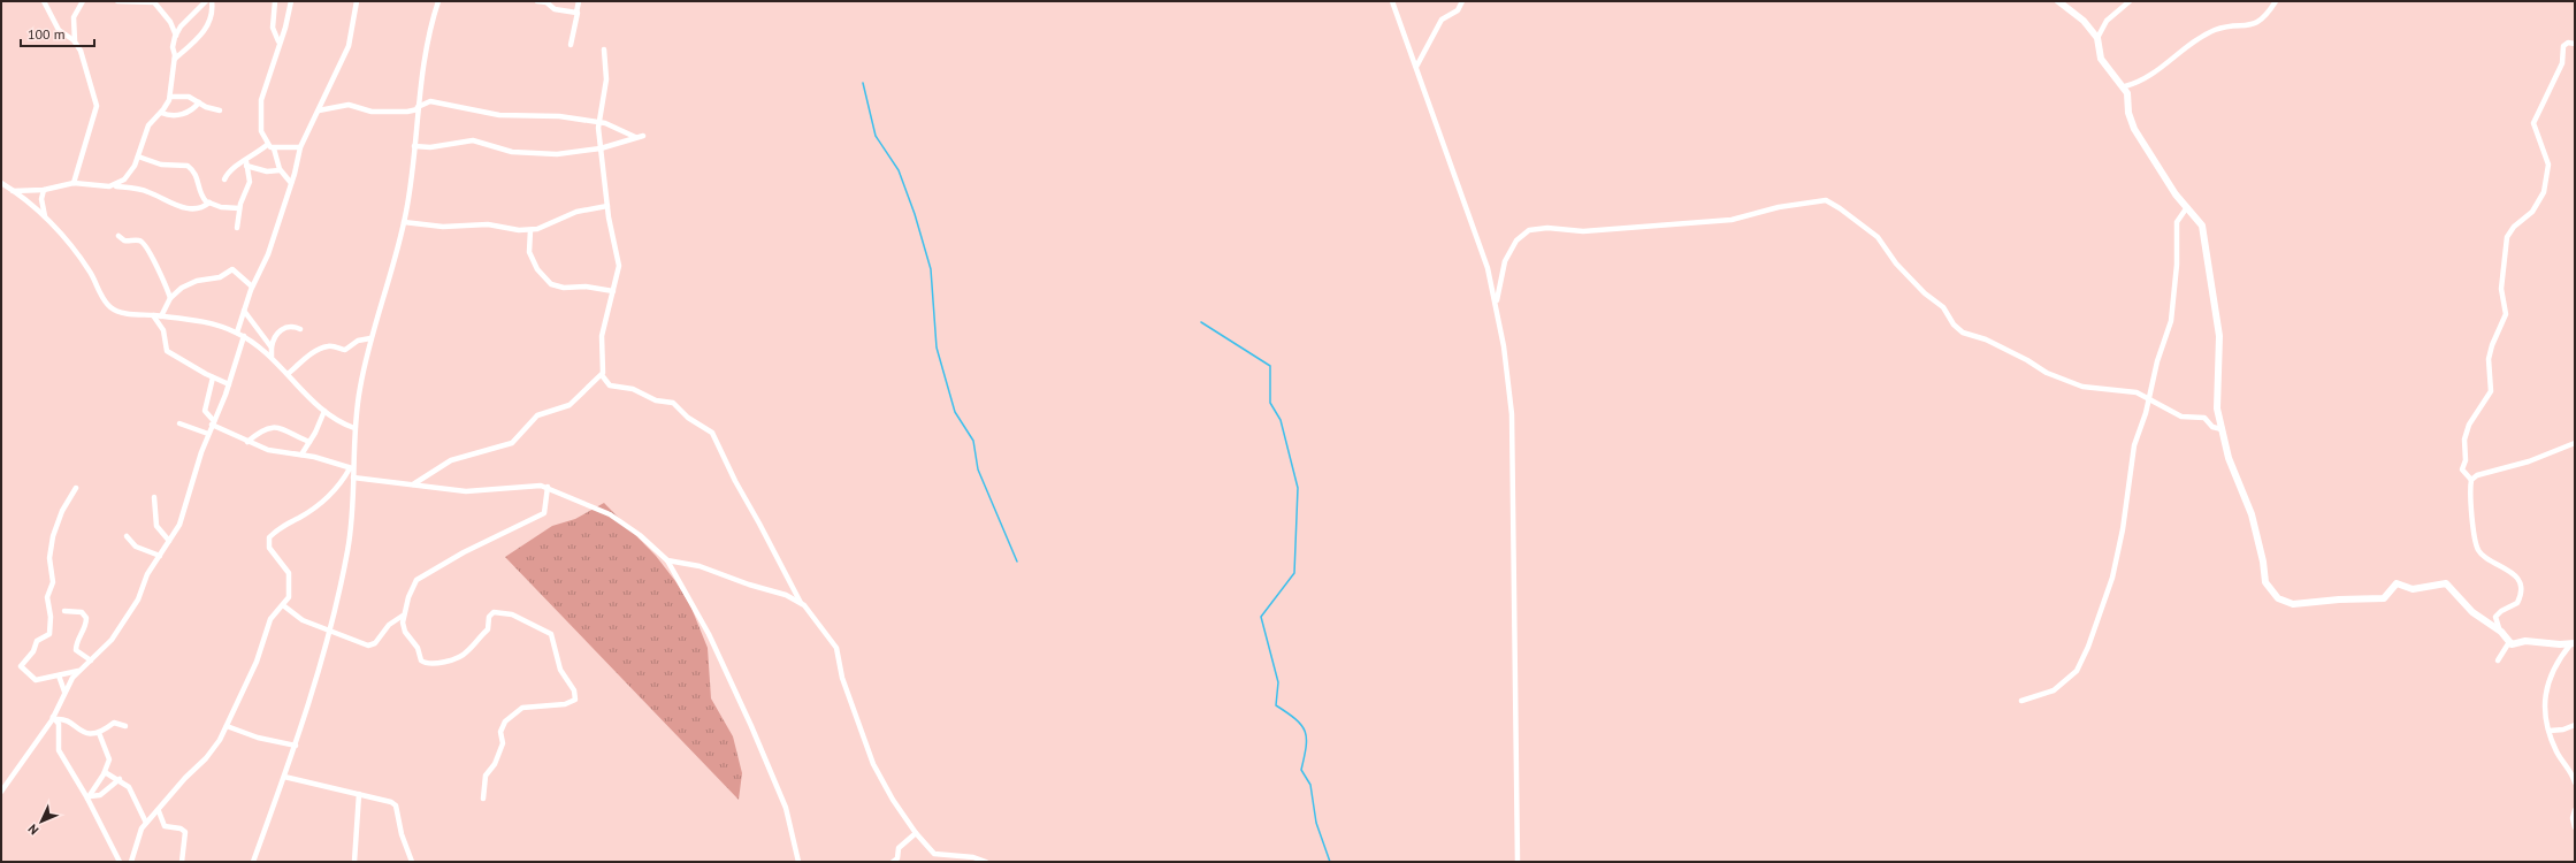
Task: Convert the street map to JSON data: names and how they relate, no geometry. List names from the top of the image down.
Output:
{
  "scale_bar": "100 m",
  "north": "bottom left"
}
